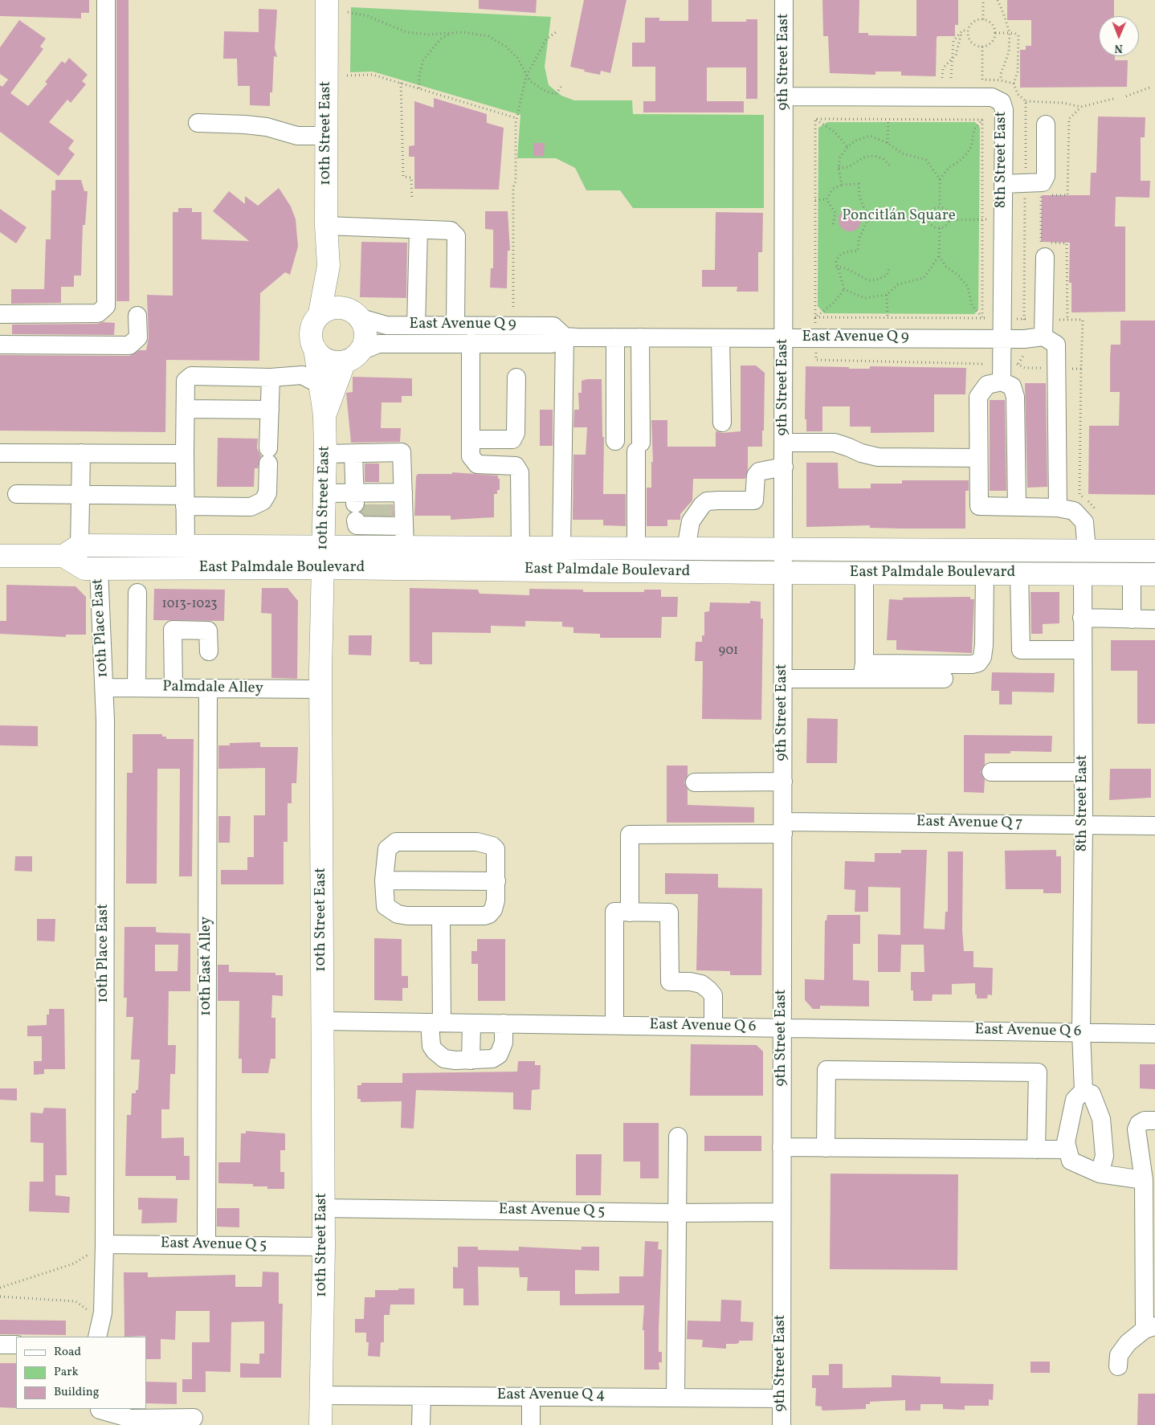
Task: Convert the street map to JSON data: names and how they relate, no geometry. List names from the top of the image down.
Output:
{
  "streets": {
    "main road": ["10th Street East", "East Palmdale Boulevard"],
    "street": [
      "9th Street East",
      "8th Street East",
      "East Avenue Q 9",
      "10th Place East",
      "Palmdale Alley",
      "East Avenue Q 7",
      "10th East Alley",
      "East Avenue Q 6",
      "East Avenue Q 5",
      "East Avenue Q 4"
    ]
  },
  "crossings": [
    ["9th Street East", "8th Street East"],
    ["9th Street East", "East Avenue Q 9"],
    ["9th Street East", "East Palmdale Boulevard"],
    ["9th Street East", "East Avenue Q 7"],
    ["9th Street East", "East Avenue Q 6"],
    ["9th Street East", "East Avenue Q 5"],
    ["9th Street East", "East Avenue Q 4"],
    ["10th Street East", "East Avenue Q 9"],
    ["10th Street East", "East Palmdale Boulevard"],
    ["10th Street East", "Palmdale Alley"],
    ["10th Street East", "East Avenue Q 6"],
    ["10th Street East", "East Avenue Q 5"],
    ["10th Street East", "East Avenue Q 4"],
    ["8th Street East", "East Avenue Q 9"],
    ["8th Street East", "East Palmdale Boulevard"],
    ["8th Street East", "East Avenue Q 7"],
    ["8th Street East", "East Avenue Q 6"],
    ["East Palmdale Boulevard", "10th Place East"],
    ["10th Place East", "Palmdale Alley"],
    ["10th Place East", "East Avenue Q 5"],
    ["Palmdale Alley", "10th East Alley"],
    ["10th East Alley", "East Avenue Q 5"]
  ],
  "parks": ["Poncitlán Square"],
  "house_numbers": ["1013-1023", "901"],
  "legend": ["Road", "Park", "Building"],
  "north": "bottom"
}
